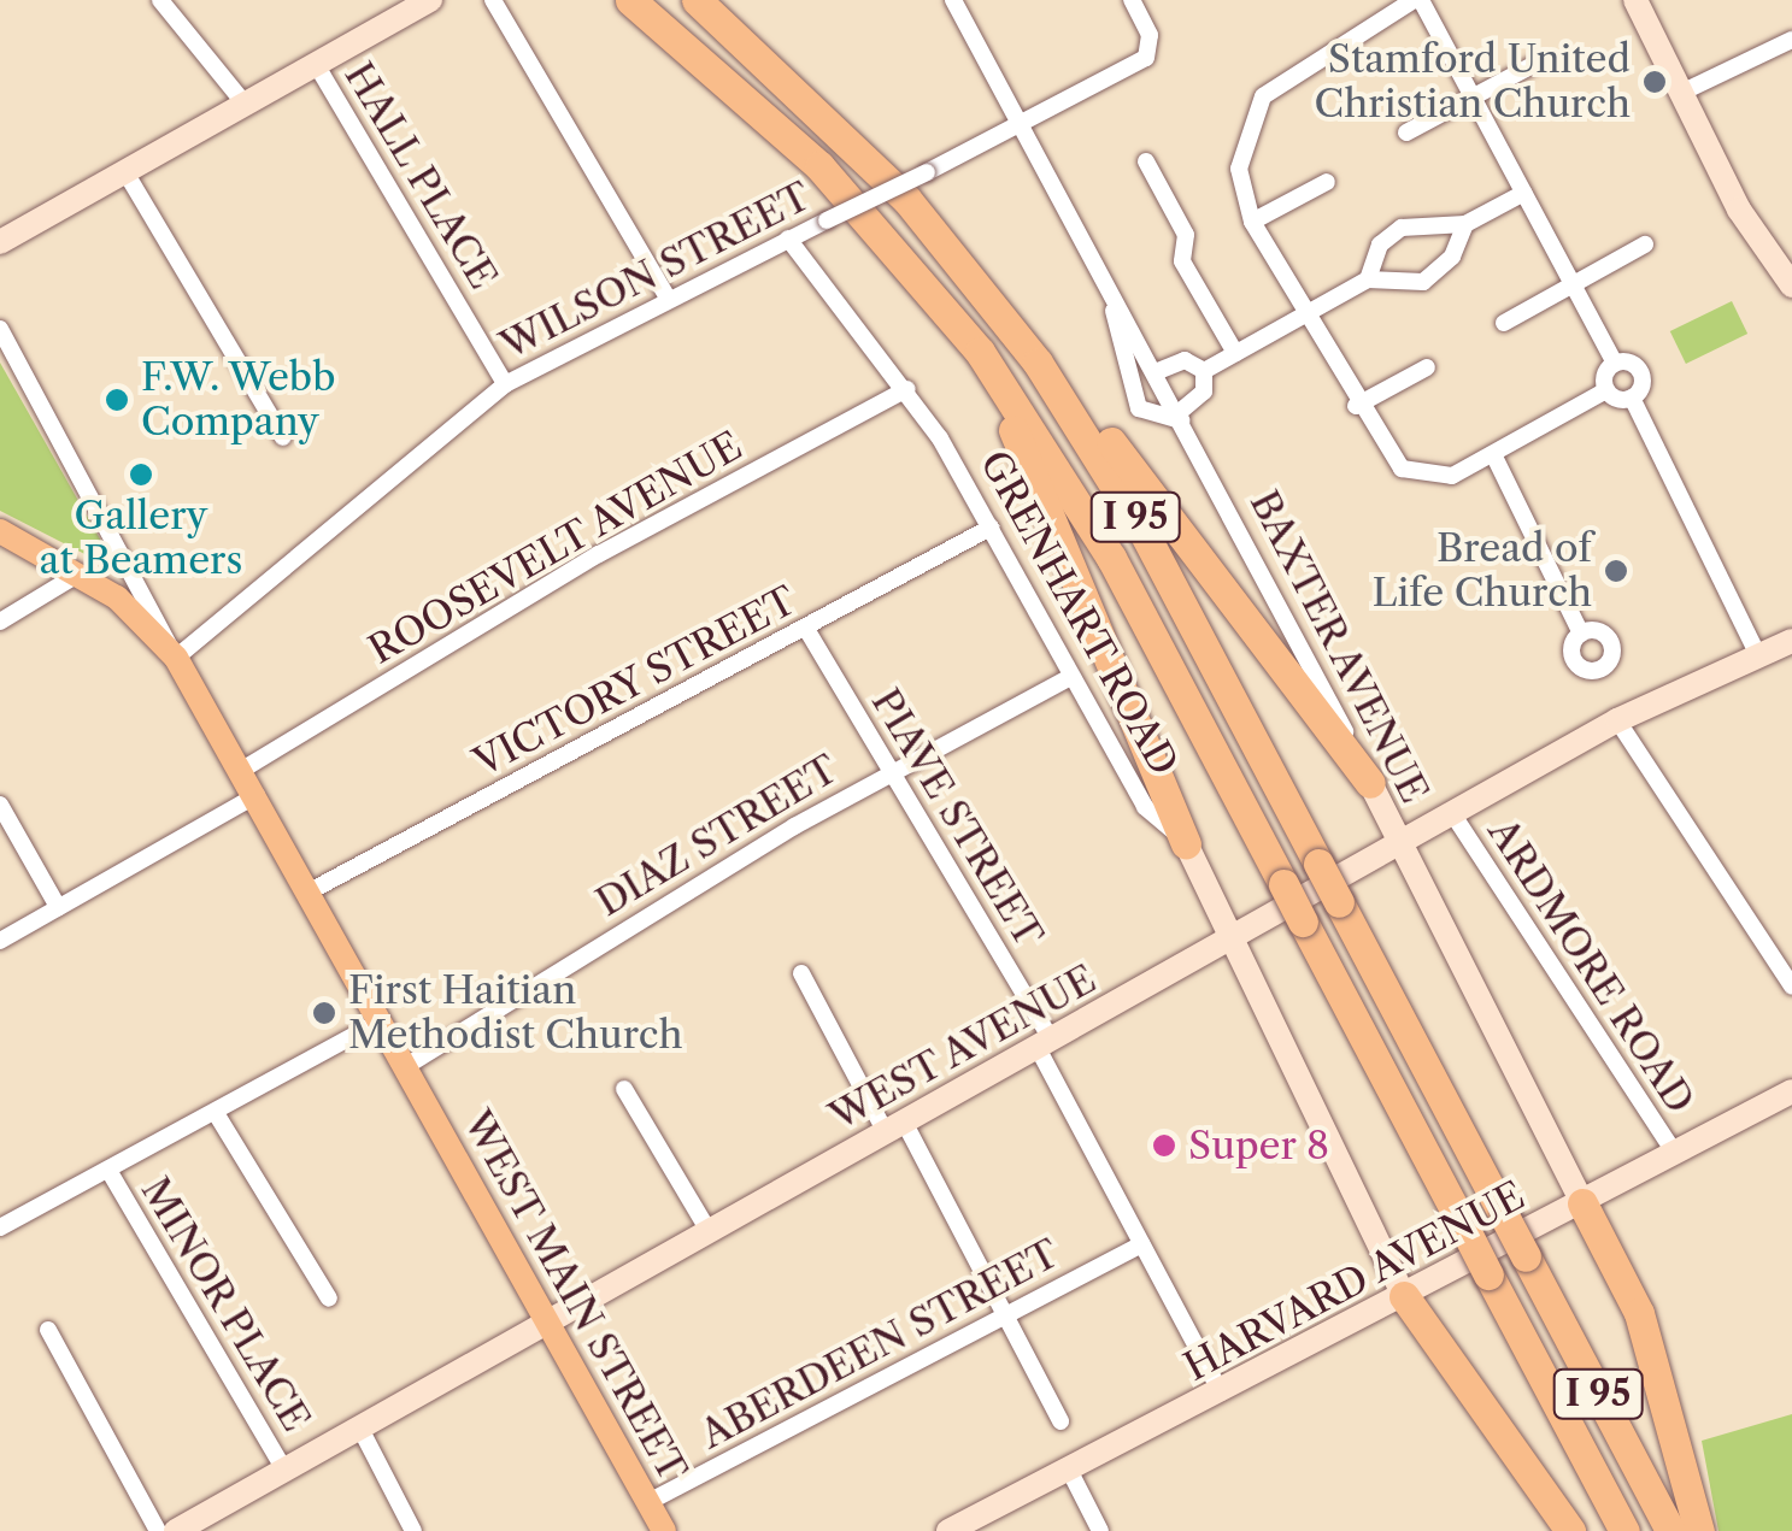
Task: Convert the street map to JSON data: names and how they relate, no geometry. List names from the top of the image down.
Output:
{
  "streets": {
    "highway": ["I 95"],
    "main road": [
      "GRENHART ROAD",
      "BAXTER AVENUE",
      "WEST AVENUE",
      "HARVARD AVENUE",
      "WEST MAIN STREET"
    ],
    "street": [
      "HALL PLACE",
      "WILSON STREET",
      "ROOSEVELT AVENUE",
      "VICTORY STREET",
      "PIAVE STREET",
      "DIAZ STREET",
      "ARDMORE ROAD",
      "MINOR PLACE",
      "ABERDEEN STREET"
    ]
  },
  "crossings": [
    ["HALL PLACE", "WILSON STREET"],
    ["WILSON STREET", "GRENHART ROAD"],
    ["WILSON STREET", "BAXTER AVENUE"],
    ["WILSON STREET", "WEST MAIN STREET"],
    ["ROOSEVELT AVENUE", "GRENHART ROAD"],
    ["ROOSEVELT AVENUE", "WEST MAIN STREET"],
    ["GRENHART ROAD", "VICTORY STREET"],
    ["GRENHART ROAD", "DIAZ STREET"],
    ["GRENHART ROAD", "WEST AVENUE"],
    ["GRENHART ROAD", "HARVARD AVENUE"],
    ["BAXTER AVENUE", "WEST AVENUE"],
    ["BAXTER AVENUE", "HARVARD AVENUE"],
    ["VICTORY STREET", "PIAVE STREET"],
    ["VICTORY STREET", "WEST MAIN STREET"],
    ["PIAVE STREET", "DIAZ STREET"],
    ["PIAVE STREET", "WEST AVENUE"],
    ["PIAVE STREET", "HARVARD AVENUE"],
    ["PIAVE STREET", "ABERDEEN STREET"],
    ["DIAZ STREET", "WEST MAIN STREET"],
    ["ARDMORE ROAD", "WEST AVENUE"],
    ["ARDMORE ROAD", "HARVARD AVENUE"],
    ["WEST AVENUE", "WEST MAIN STREET"],
    ["WEST AVENUE", "MINOR PLACE"],
    ["WEST MAIN STREET", "ABERDEEN STREET"]
  ],
  "places": [
    "Stamford United Christian Church",
    "F.W. Webb Company",
    "Gallery at Beamers",
    "Bread of Life Church",
    "First Haitian Methodist Church",
    "Super 8"
  ]
}
